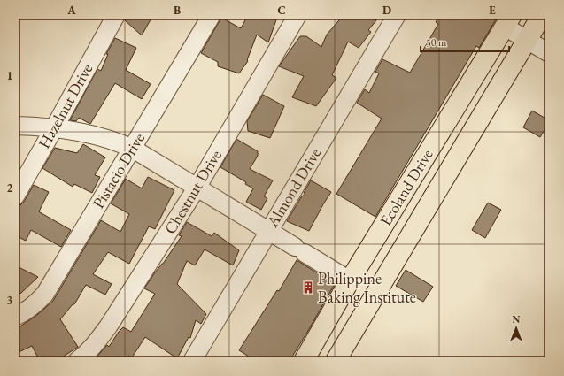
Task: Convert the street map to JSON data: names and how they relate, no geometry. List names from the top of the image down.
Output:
{
  "streets": {
    "main road": ["Ecoland Drive"],
    "street": [
      "Hazelnut Drive",
      "Pistacio Drive",
      "Almond Drive",
      "Chestnut Drive"
    ]
  },
  "places": {
    "building": ["Philippine Baking Institute"]
  },
  "scale_bar": "50 m",
  "north": "top",
  "grid": {
    "columns": [
      "A",
      "B",
      "C",
      "D",
      "E"
    ],
    "rows": ["1", "2", "3"]
  }
}
